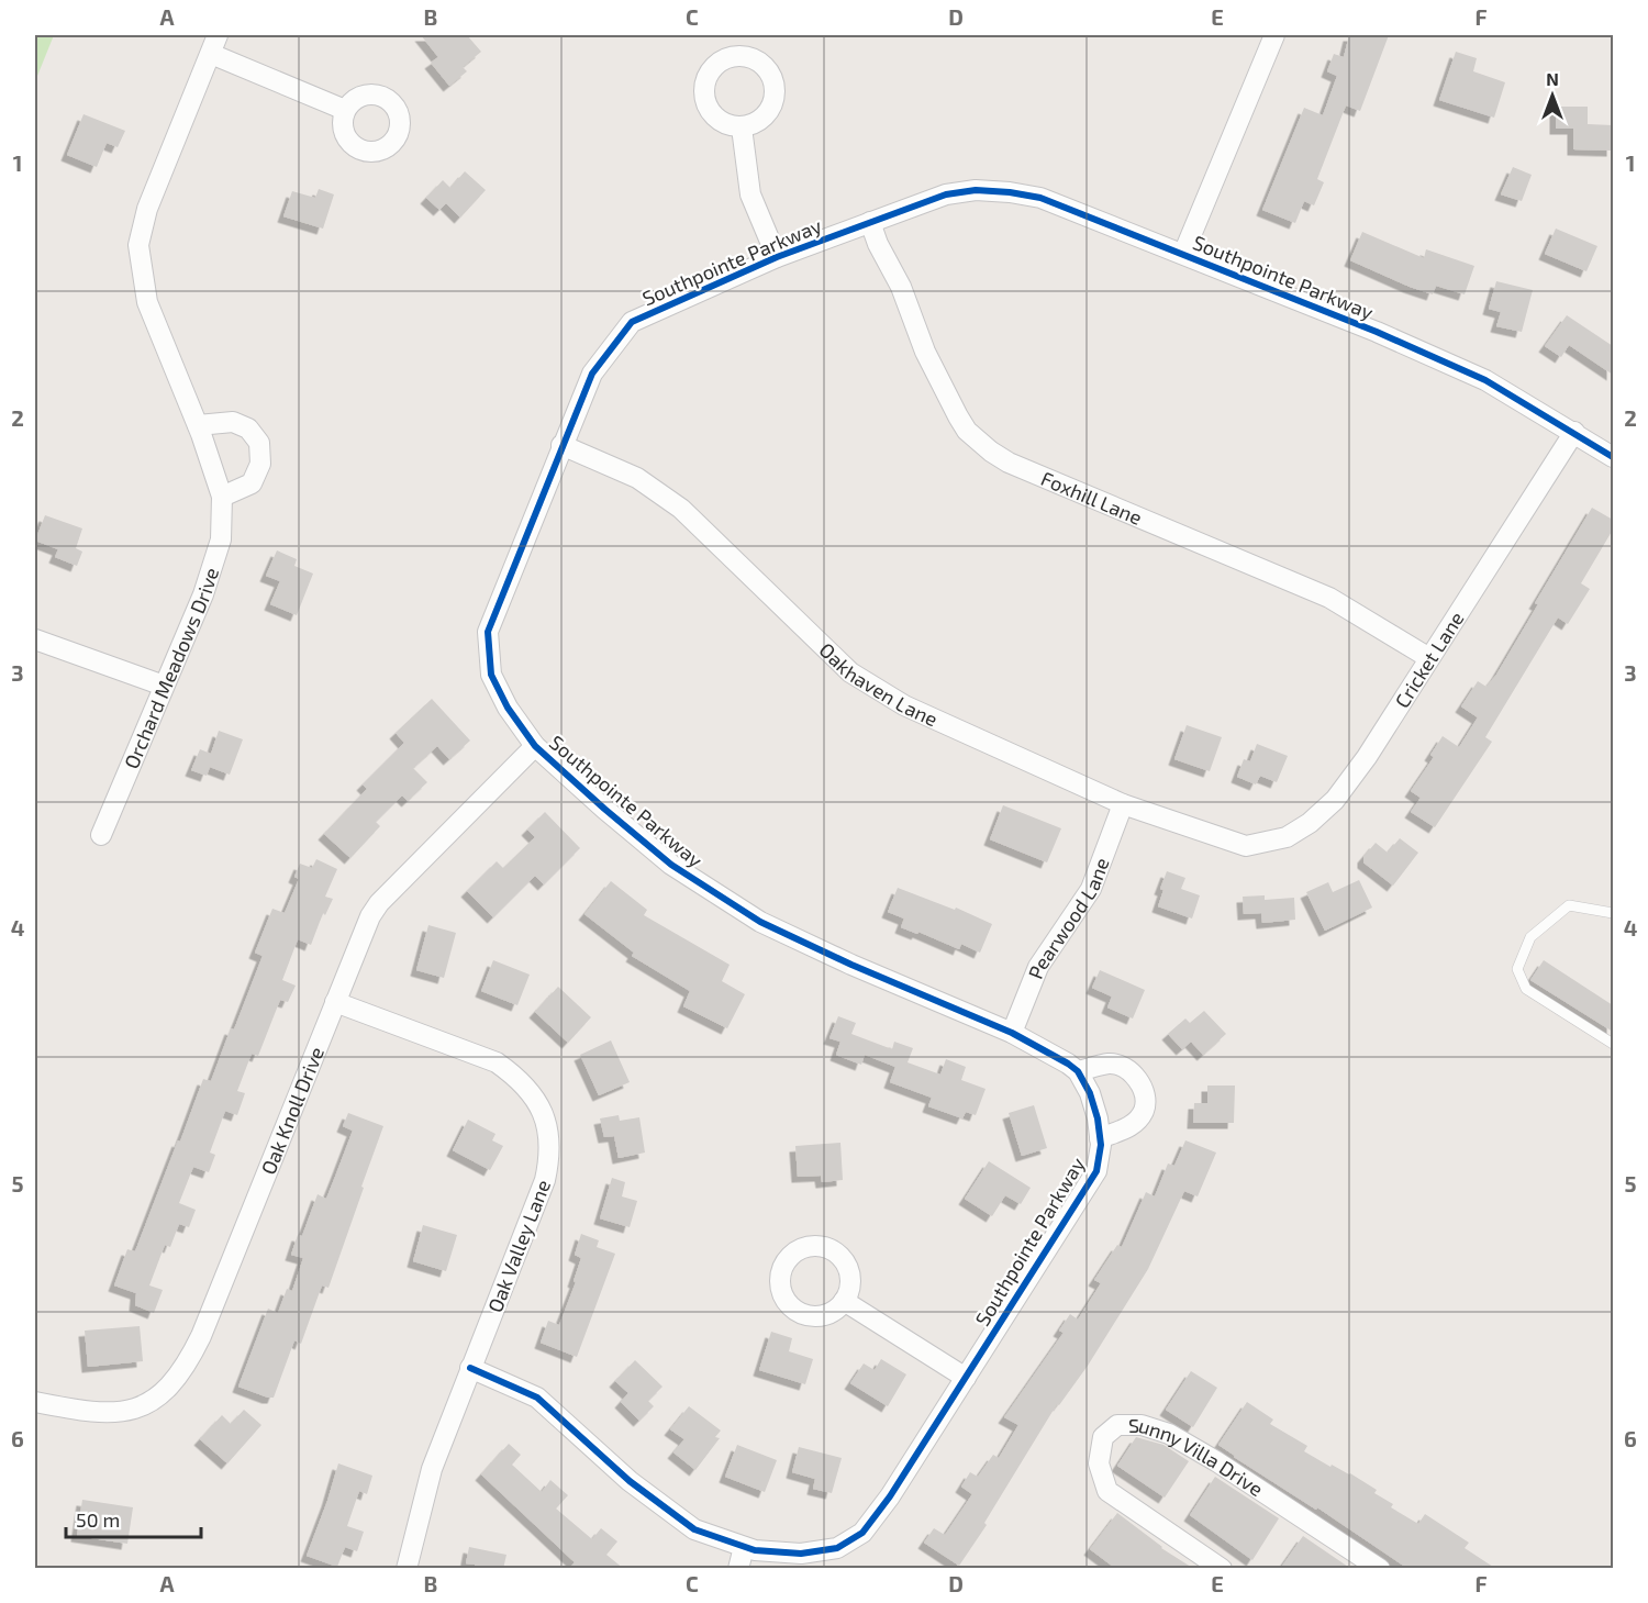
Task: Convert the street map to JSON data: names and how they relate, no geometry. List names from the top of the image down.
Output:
{
  "streets": {
    "street": [
      "Southpointe Parkway",
      "Foxhill Lane",
      "Cricket Lane",
      "Orchard Meadows Drive",
      "Oakhaven Lane",
      "Pearwood Lane",
      "Oak Knoll Drive",
      "Oak Valley Lane",
      "Sunny Villa Drive"
    ]
  },
  "crossings": [
    ["Southpointe Parkway", "Foxhill Lane"],
    ["Southpointe Parkway", "Cricket Lane"],
    ["Southpointe Parkway", "Oakhaven Lane"],
    ["Southpointe Parkway", "Pearwood Lane"],
    ["Southpointe Parkway", "Oak Knoll Drive"],
    ["Southpointe Parkway", "Oak Valley Lane"],
    ["Foxhill Lane", "Cricket Lane"],
    ["Cricket Lane", "Oakhaven Lane"],
    ["Oakhaven Lane", "Pearwood Lane"],
    ["Oak Knoll Drive", "Oak Valley Lane"]
  ],
  "scale_bar": "50 m",
  "north": "top",
  "grid": {
    "columns": [
      "A",
      "B",
      "C",
      "D",
      "E",
      "F"
    ],
    "rows": [
      "1",
      "2",
      "3",
      "4",
      "5",
      "6"
    ]
  }
}
